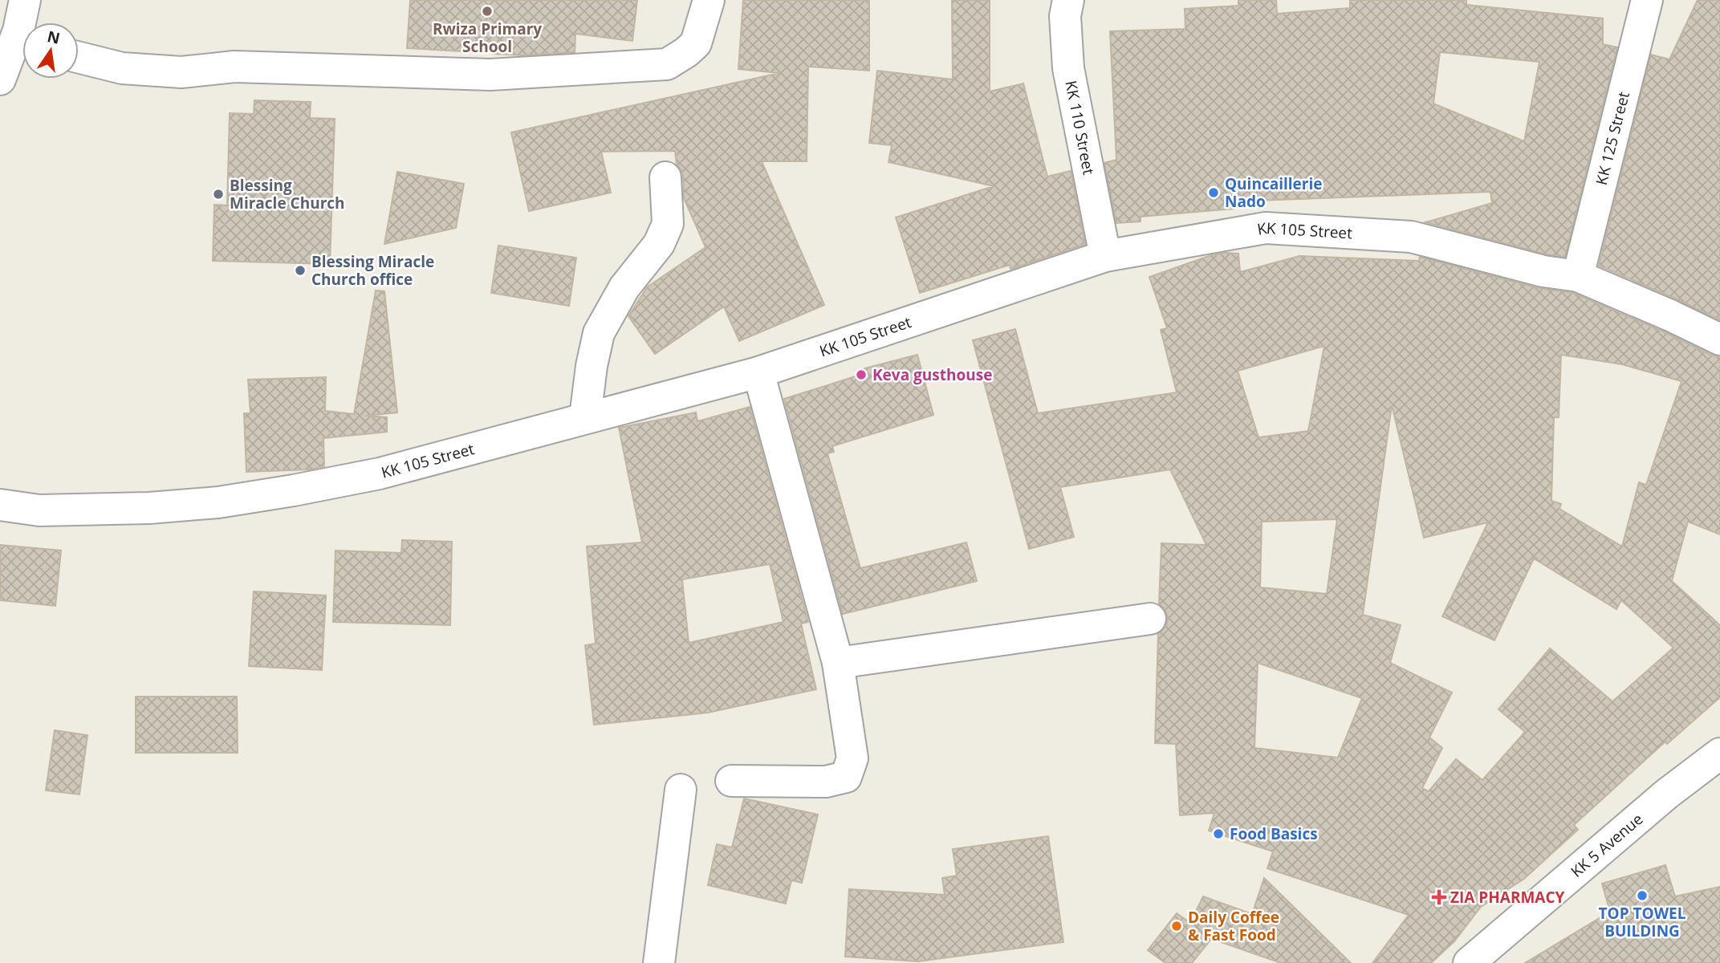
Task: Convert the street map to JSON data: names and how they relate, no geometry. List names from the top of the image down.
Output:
{
  "streets": {
    "street": [
      "KK 110 Street",
      "KK 125 Street",
      "KK 105 Street",
      "KK 5 Avenue"
    ]
  },
  "crossings": [
    ["KK 110 Street", "KK 105 Street"],
    ["KK 125 Street", "KK 105 Street"]
  ],
  "places": {
    "other": [
      "Rwiza Primary School",
      "Quincaillerie Nado",
      "Blessing Miracle Church",
      "Blessing Miracle Church office",
      "Keva gusthouse",
      "Food Basics",
      "TOP TOWEL BUILDING",
      "Daily Coffee & Fast Food"
    ],
    "health": ["ZIA PHARMACY"]
  },
  "north": "top"
}
